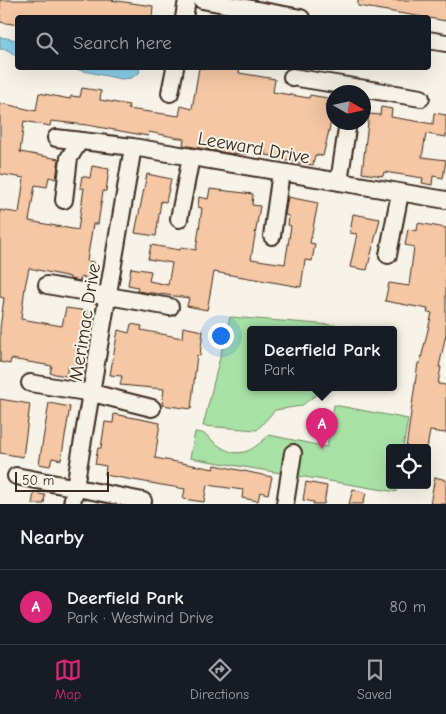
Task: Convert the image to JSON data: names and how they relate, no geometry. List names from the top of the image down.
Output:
{
  "streets": {
    "street": ["Leeward Drive", "Merimac Drive"]
  },
  "crossings": [
    ["Leeward Drive", "Merimac Drive"]
  ],
  "scale_bar": "50 m",
  "north": "right",
  "page": {
    "search": "Search here",
    "popup": ["Deerfield Park", "Park"],
    "pins": "A",
    "scale": "50 m",
    "heading": "Nearby",
    "list": [
      {
        "mark": "A",
        "name": "Deerfield Park",
        "note": "Park · Westwind Drive",
        "value": "80 m"
      }
    ],
    "nav": ["Map", "Directions", "Saved"]
  }
}
